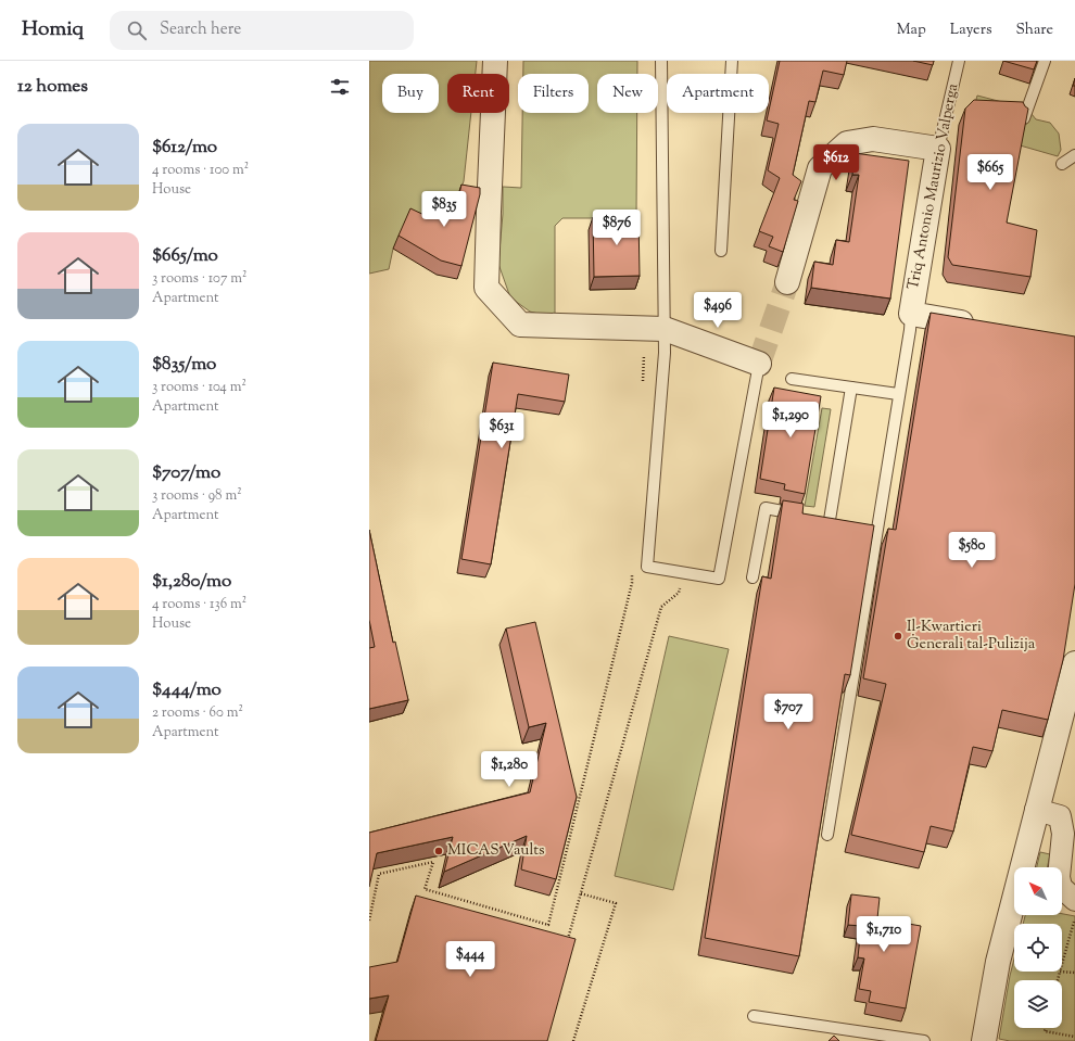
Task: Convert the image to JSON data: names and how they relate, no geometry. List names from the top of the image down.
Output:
{
  "streets": {
    "street": ["Triq Antonio Maurizio Valperga"]
  },
  "places": ["Il-Kwartieri Ġenerali tal-Pulizija", "MICAS Vaults"],
  "north": "top left",
  "page": {
    "header": "Homiq",
    "search": "Search here",
    "nav": ["Map", "Layers", "Share"],
    "heading": "12 homes",
    "chip": [
      "Buy",
      "Rent",
      "Filters",
      "New",
      "Apartment"
    ],
    "list": [
      {
        "name": "$612/mo",
        "note": "4 rooms · 100 m² · House"
      },
      {
        "name": "$665/mo",
        "note": "3 rooms · 107 m² · Apartment"
      },
      {
        "name": "$835/mo",
        "note": "3 rooms · 104 m² · Apartment"
      },
      {
        "name": "$707/mo",
        "note": "3 rooms · 98 m² · Apartment"
      },
      {
        "name": "$1,280/mo",
        "note": "4 rooms · 136 m² · House"
      },
      {
        "name": "$444/mo",
        "note": "2 rooms · 60 m² · Apartment"
      }
    ],
    "price": [
      "$612",
      "$665",
      "$835",
      "$876",
      "$496",
      "$1,290",
      "$631",
      "$580",
      "$707",
      "$1,280",
      "$1,710",
      "$444"
    ]
  }
}
